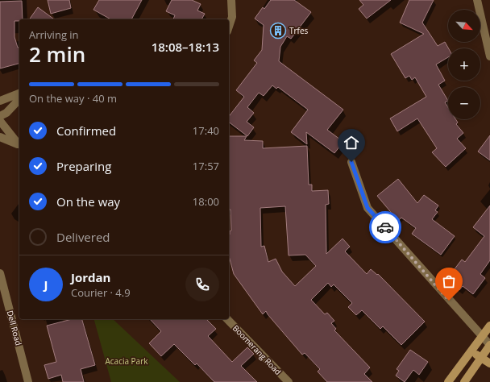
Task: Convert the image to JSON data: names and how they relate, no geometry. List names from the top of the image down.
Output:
{
  "streets": {
    "street": ["Dell Road", "Boomerang Road"]
  },
  "parks": ["Acacia Park"],
  "places": {
    "building": ["Trfes"]
  },
  "north": "bottom right",
  "page": {
    "map_buttons": ["+", "−"],
    "heading": ["2 min", "Arriving in", "18:08–18:13"],
    "panel": ["Jordan", "Courier · 4.9"],
    "bar": "On the way · 40 m",
    "list": [
      ["Confirmed", "17:40"],
      ["Preparing", "17:57"],
      ["On the way", "18:00"],
      "Delivered"
    ],
    "round": "J"
  }
}
